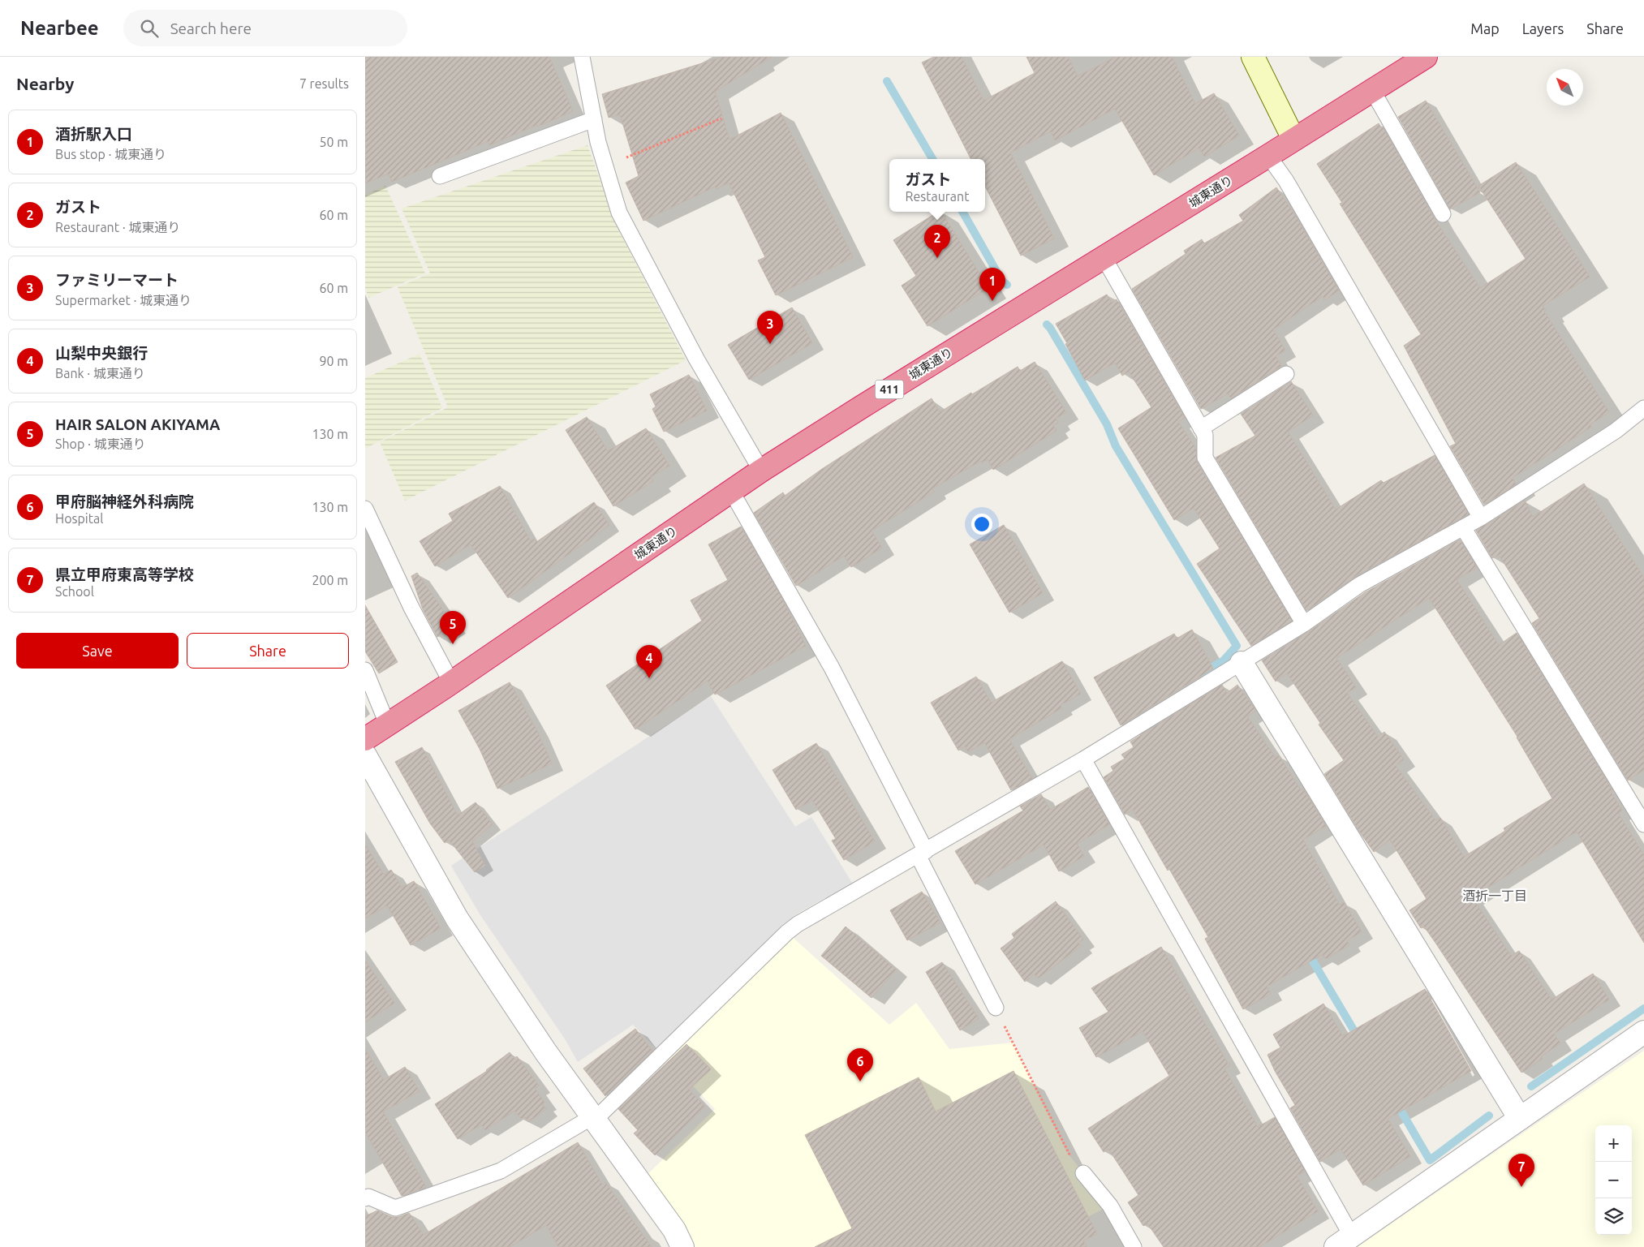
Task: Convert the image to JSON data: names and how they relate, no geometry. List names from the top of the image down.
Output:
{
  "streets": {
    "highway": ["城東通り", "411"]
  },
  "districts": ["酒折一丁目"],
  "north": "top left",
  "page": {
    "header": "Nearbee",
    "search": "Search here",
    "nav": ["Map", "Layers", "Share"],
    "heading": ["Nearby", "7 results"],
    "list": [
      {
        "mark": "1",
        "name": "酒折駅入口",
        "note": "Bus stop · 城東通り",
        "value": "50 m"
      },
      {
        "mark": "2",
        "name": "ガスト",
        "note": "Restaurant · 城東通り",
        "value": "60 m"
      },
      {
        "mark": "3",
        "name": "ファミリーマート",
        "note": "Supermarket · 城東通り",
        "value": "60 m"
      },
      {
        "mark": "4",
        "name": "山梨中央銀行",
        "note": "Bank · 城東通り",
        "value": "90 m"
      },
      {
        "mark": "5",
        "name": "HAIR SALON AKIYAMA",
        "note": "Shop · 城東通り",
        "value": "130 m"
      },
      {
        "mark": "6",
        "name": "甲府脳神経外科病院",
        "note": "Hospital",
        "value": "130 m"
      },
      {
        "mark": "7",
        "name": "県立甲府東高等学校",
        "note": "School",
        "value": "200 m"
      }
    ],
    "popup": ["ガスト", "Restaurant"],
    "pins": [
      "2",
      "1",
      "3",
      "5",
      "4",
      "6",
      "7"
    ],
    "buttons": ["Save", "Share"],
    "map_buttons": ["+", "−"]
  }
}
